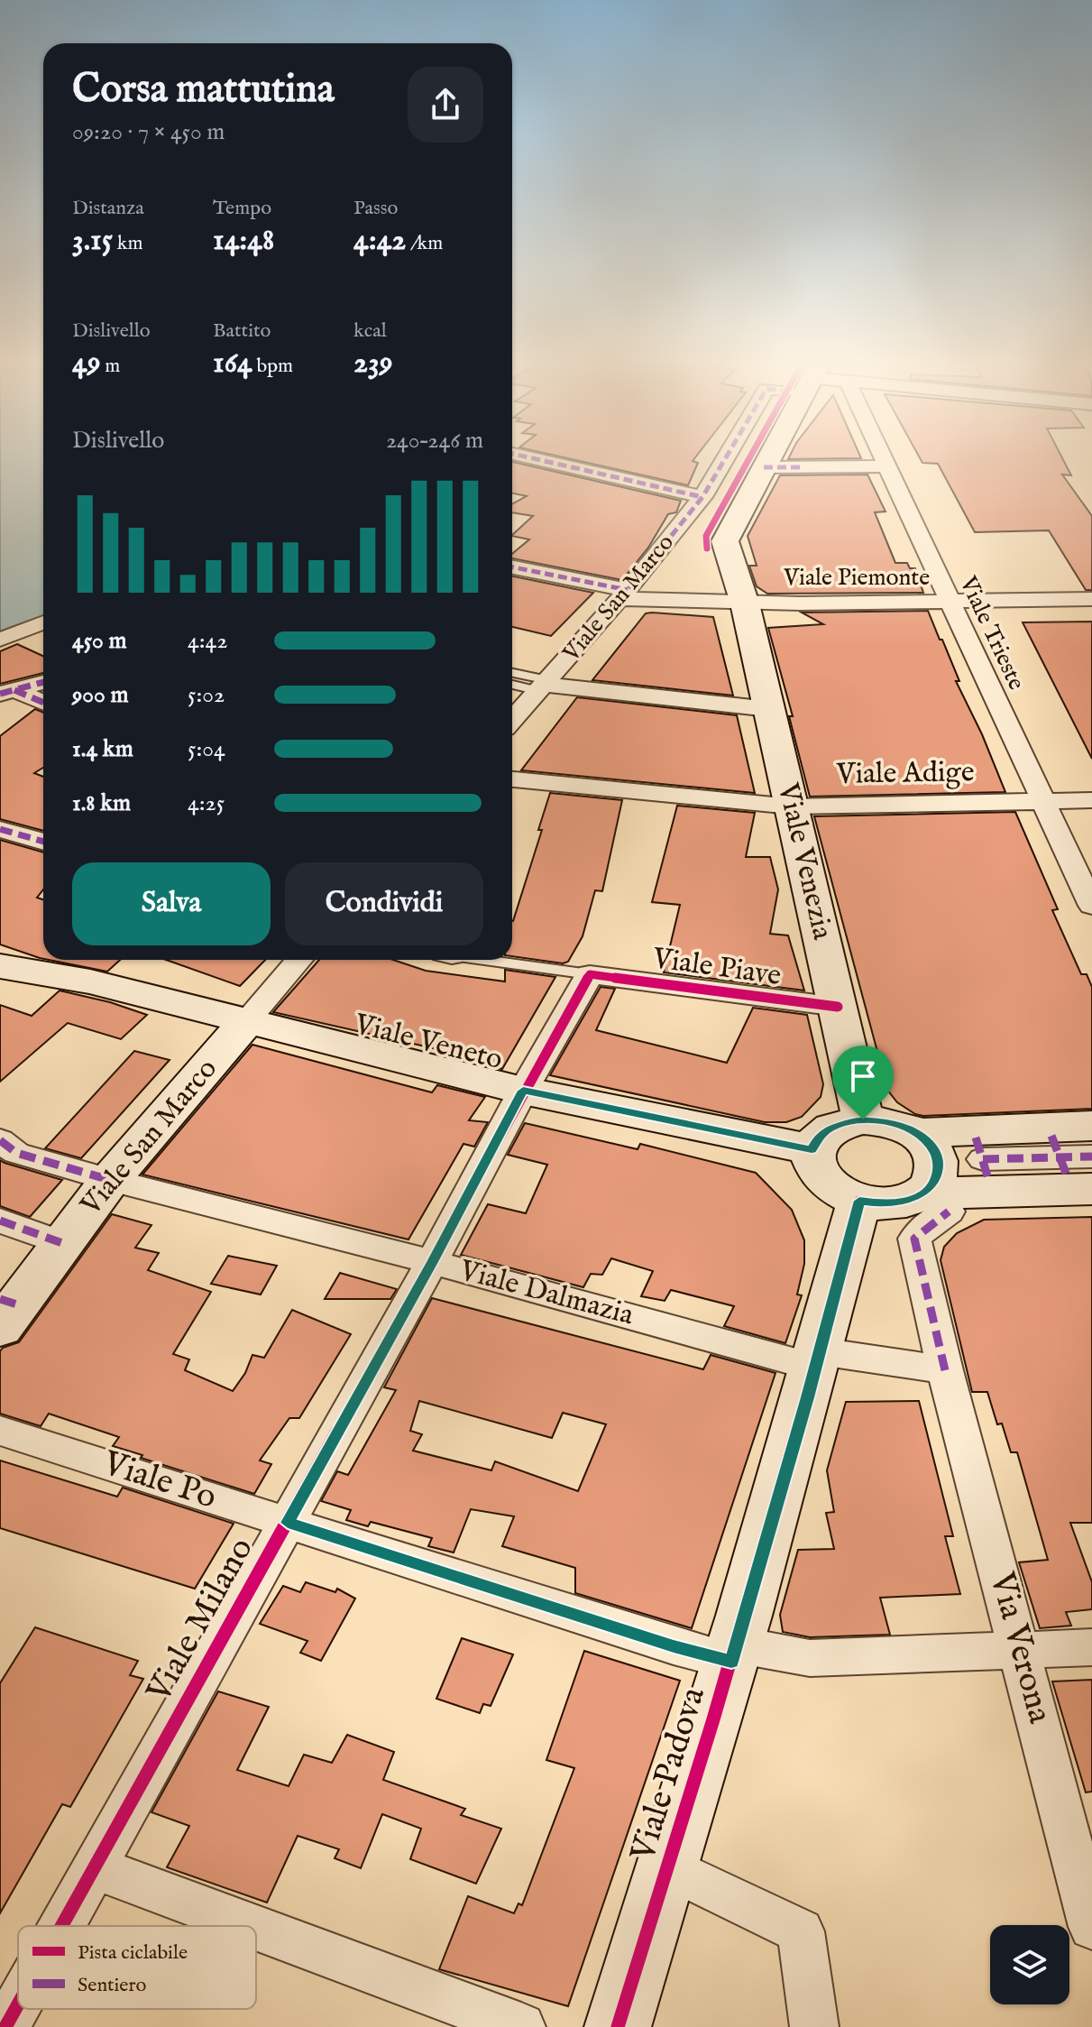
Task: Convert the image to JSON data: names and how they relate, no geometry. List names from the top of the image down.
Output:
{
  "streets": {
    "street": [
      "Viale Piemonte",
      "Viale San Marco",
      "Viale Trieste",
      "Viale Adige",
      "Viale Venezia",
      "Viale Piave",
      "Viale Veneto",
      "Viale Dalmazia",
      "Viale Po",
      "Viale Milano",
      "Via Verona",
      "Viale Padova"
    ]
  },
  "crossings": [
    ["Viale Piemonte", "Viale San Marco"],
    ["Viale Piemonte", "Viale Trieste"],
    ["Viale Piemonte", "Viale Venezia"],
    ["Viale San Marco", "Viale Veneto"],
    ["Viale San Marco", "Viale Dalmazia"],
    ["Viale Trieste", "Viale Adige"],
    ["Viale Adige", "Viale Venezia"],
    ["Viale Venezia", "Viale Piave"],
    ["Viale Venezia", "Viale Veneto"],
    ["Viale Venezia", "Via Verona"],
    ["Viale Venezia", "Viale Padova"],
    ["Viale Piave", "Viale Milano"],
    ["Viale Veneto", "Viale Milano"],
    ["Viale Veneto", "Via Verona"],
    ["Viale Veneto", "Viale Padova"],
    ["Viale Dalmazia", "Viale Milano"],
    ["Viale Dalmazia", "Viale Padova"],
    ["Viale Po", "Viale Milano"],
    ["Viale Po", "Via Verona"],
    ["Viale Po", "Viale Padova"],
    ["Via Verona", "Viale Padova"]
  ],
  "legend": ["Pista ciclabile", "Sentiero"],
  "page": {
    "heading": ["Corsa mattutina", "09:20 · 7 × 450 m"],
    "stats": [
      ["Distanza", "3.15 km"],
      ["Tempo", "14:48"],
      ["Passo", "4:42 /km"],
      ["Dislivello", "49 m"],
      ["Battito", "164 bpm"],
      ["kcal", "239"]
    ],
    "chart": ["Dislivello", "240–246 m"],
    "list": [
      {
        "name": "450 m",
        "note": "4:42"
      },
      {
        "name": "900 m",
        "note": "5:02"
      },
      {
        "name": "1.4 km",
        "note": "5:04"
      },
      {
        "name": "1.8 km",
        "note": "4:25"
      }
    ],
    "buttons": ["Salva", "Condividi"]
  }
}
